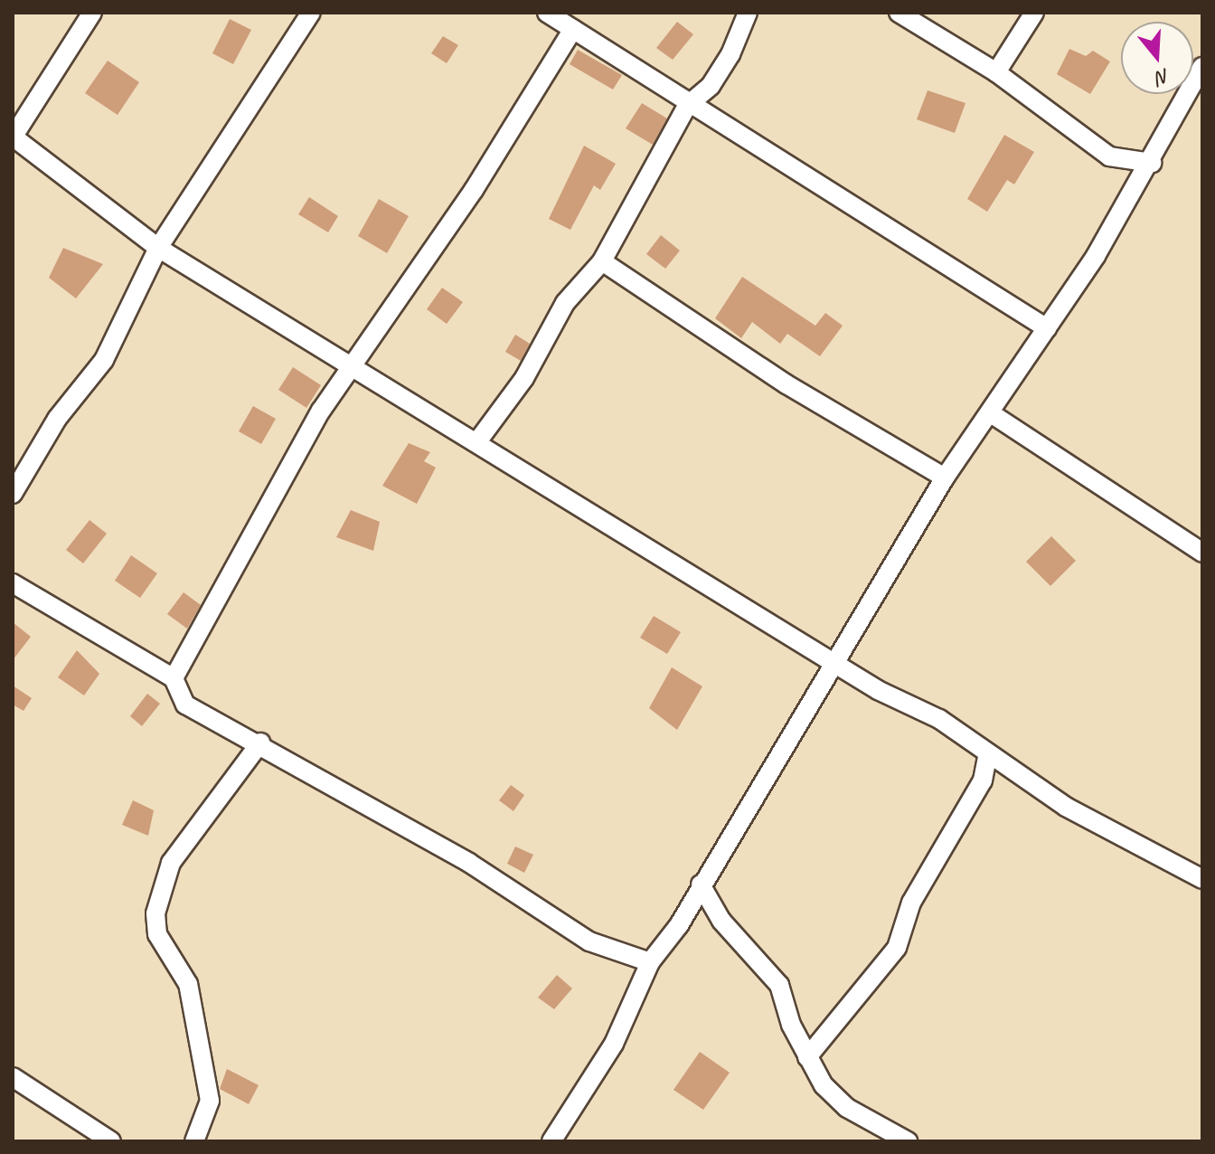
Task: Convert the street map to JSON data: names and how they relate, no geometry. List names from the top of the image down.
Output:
{
  "north": "bottom"
}
